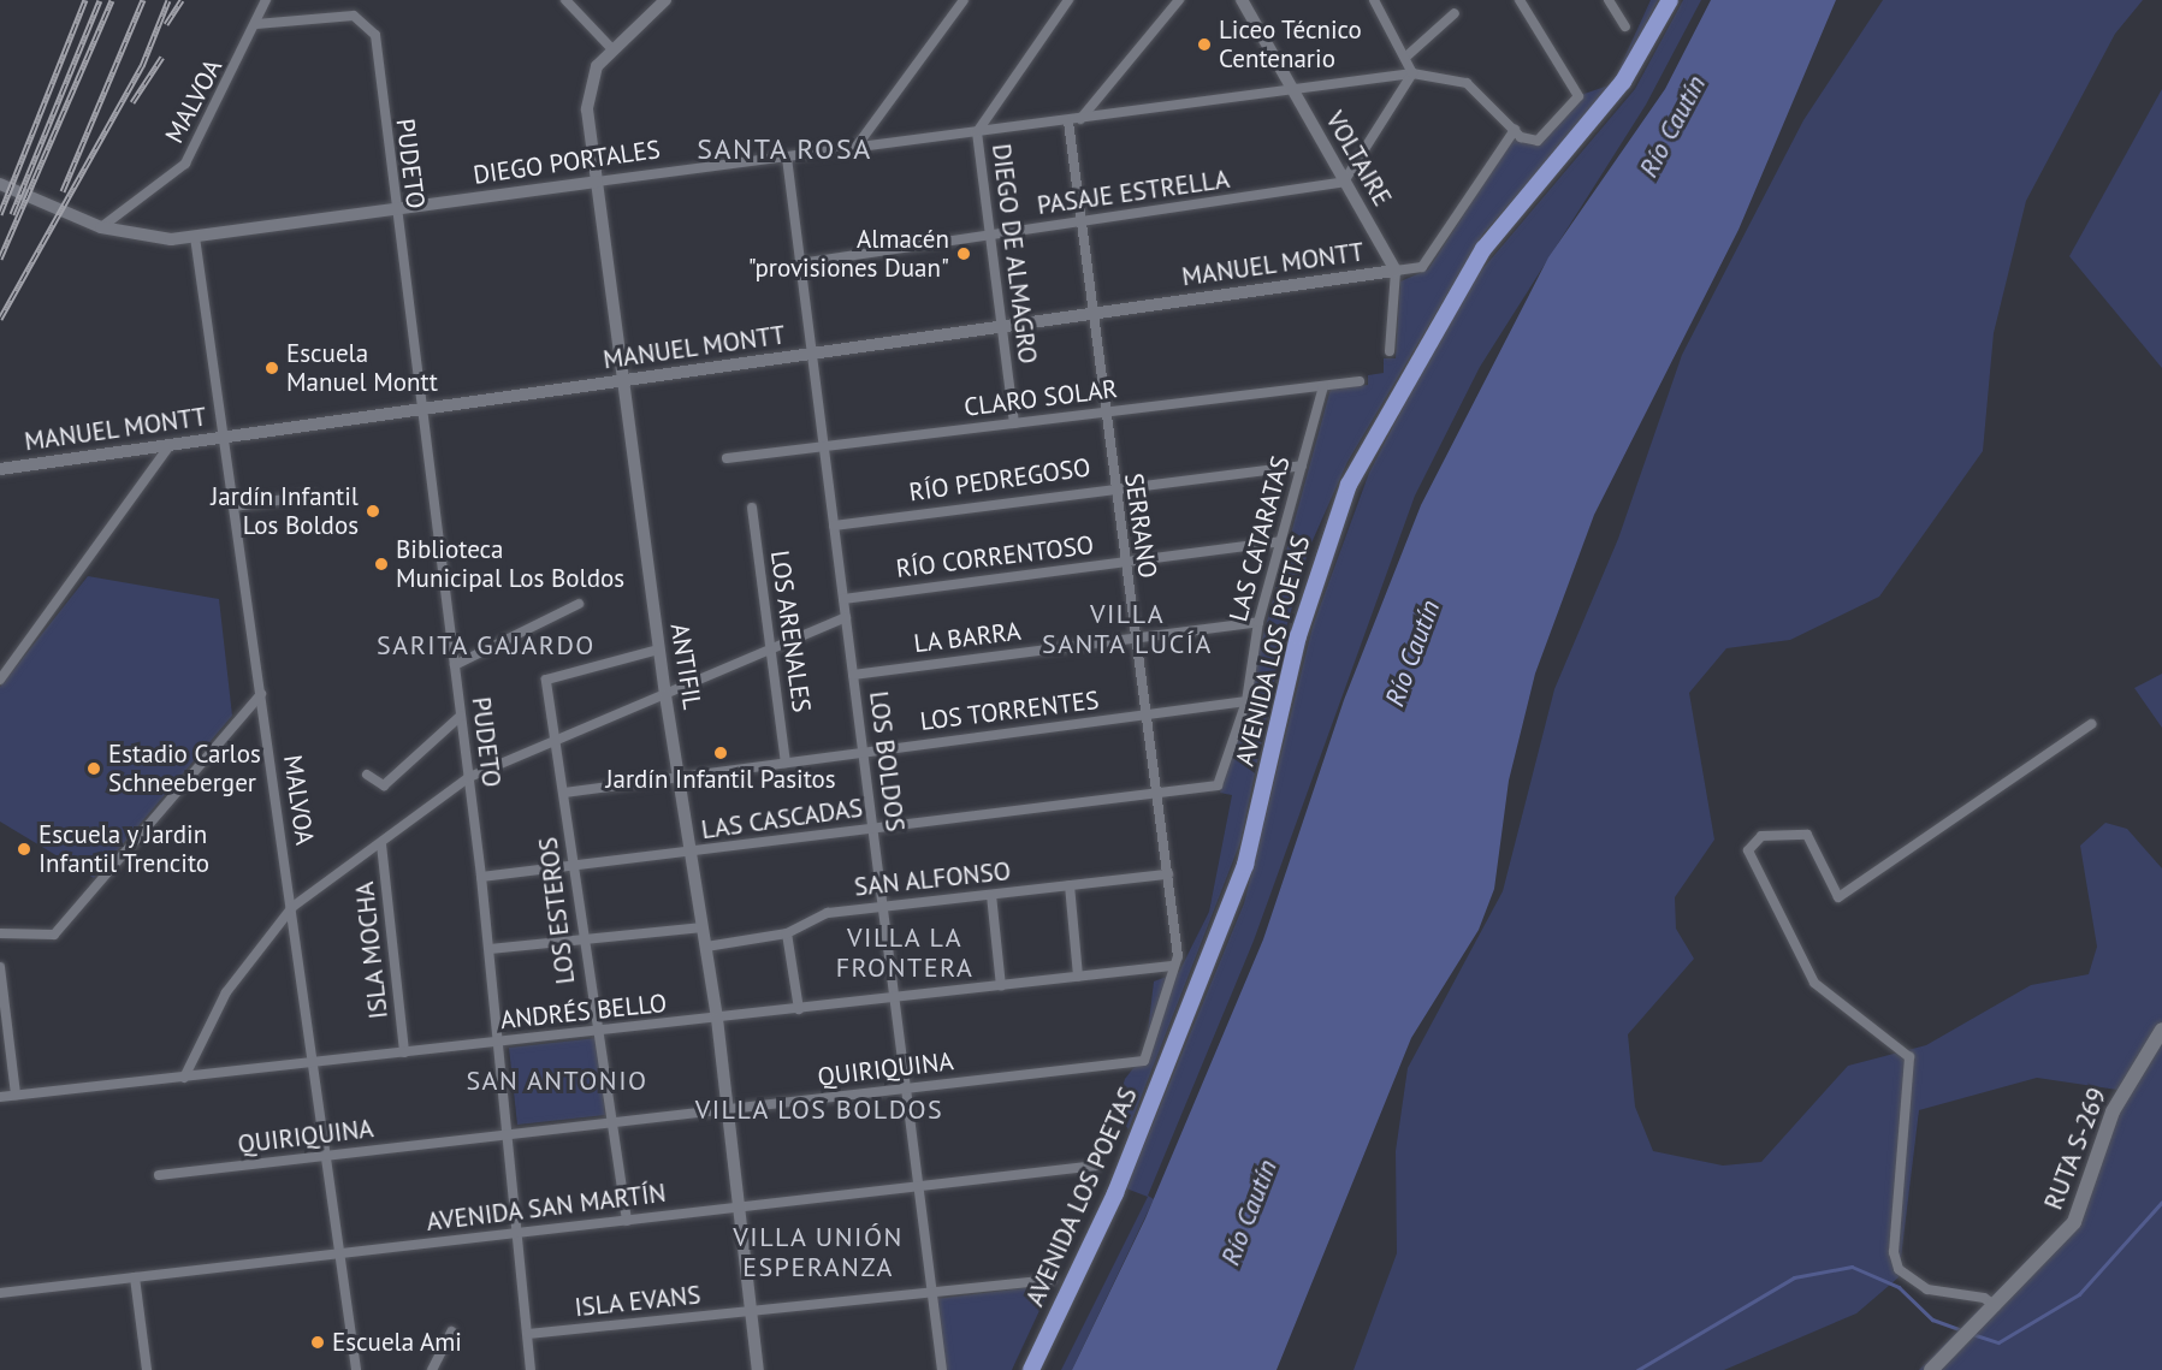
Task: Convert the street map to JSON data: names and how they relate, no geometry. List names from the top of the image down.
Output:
{
  "streets": {
    "main road": ["AVENIDA LOS POETAS", "RUTA S-269"],
    "street": [
      "MALVOA",
      "VOLTAIRE",
      "DIEGO PORTALES",
      "PUDETO",
      "PASAJE ESTRELLA",
      "DIEGO DE ALMAGRO",
      "MANUEL MONTT",
      "CLARO SOLAR",
      "RÍO PEDREGOSO",
      "SERRANO",
      "LAS CATARATAS",
      "RÍO CORRENTOSO",
      "LOS ARENALES",
      "LA BARRA",
      "ANTIFIL",
      "LOS TORRENTES",
      "LOS BOLDOS",
      "LAS CASCADAS",
      "SAN ALFONSO",
      "LOS ESTEROS",
      "ISLA MOCHA",
      "ANDRÉS BELLO",
      "QUIRIQUINA",
      "AVENIDA SAN MARTÍN",
      "ISLA EVANS"
    ]
  },
  "crossings": [
    ["MALVOA", "DIEGO PORTALES"],
    ["MALVOA", "PUDETO"],
    ["MALVOA", "MANUEL MONTT"],
    ["MALVOA", "ANDRÉS BELLO"],
    ["MALVOA", "QUIRIQUINA"],
    ["MALVOA", "AVENIDA SAN MARTÍN"],
    ["VOLTAIRE", "DIEGO PORTALES"],
    ["VOLTAIRE", "PASAJE ESTRELLA"],
    ["VOLTAIRE", "MANUEL MONTT"],
    ["DIEGO PORTALES", "PUDETO"],
    ["DIEGO PORTALES", "DIEGO DE ALMAGRO"],
    ["DIEGO PORTALES", "SERRANO"],
    ["DIEGO PORTALES", "ANTIFIL"],
    ["DIEGO PORTALES", "LOS BOLDOS"],
    ["PUDETO", "MANUEL MONTT"],
    ["PUDETO", "LAS CASCADAS"],
    ["PUDETO", "ANDRÉS BELLO"],
    ["PUDETO", "QUIRIQUINA"],
    ["PUDETO", "AVENIDA SAN MARTÍN"],
    ["PUDETO", "ISLA EVANS"],
    ["PASAJE ESTRELLA", "DIEGO DE ALMAGRO"],
    ["PASAJE ESTRELLA", "SERRANO"],
    ["PASAJE ESTRELLA", "LOS BOLDOS"],
    ["DIEGO DE ALMAGRO", "MANUEL MONTT"],
    ["DIEGO DE ALMAGRO", "CLARO SOLAR"],
    ["MANUEL MONTT", "SERRANO"],
    ["MANUEL MONTT", "ANTIFIL"],
    ["MANUEL MONTT", "LOS BOLDOS"],
    ["CLARO SOLAR", "SERRANO"],
    ["CLARO SOLAR", "LAS CATARATAS"],
    ["CLARO SOLAR", "LOS BOLDOS"],
    ["RÍO PEDREGOSO", "SERRANO"],
    ["RÍO PEDREGOSO", "LAS CATARATAS"],
    ["RÍO PEDREGOSO", "LOS BOLDOS"],
    ["SERRANO", "RÍO CORRENTOSO"],
    ["SERRANO", "LA BARRA"],
    ["SERRANO", "LOS TORRENTES"],
    ["SERRANO", "LAS CASCADAS"],
    ["SERRANO", "SAN ALFONSO"],
    ["SERRANO", "ANDRÉS BELLO"],
    ["SERRANO", "QUIRIQUINA"],
    ["LAS CATARATAS", "RÍO CORRENTOSO"],
    ["LAS CATARATAS", "LA BARRA"],
    ["LAS CATARATAS", "LOS TORRENTES"],
    ["LAS CATARATAS", "LAS CASCADAS"],
    ["RÍO CORRENTOSO", "LOS BOLDOS"],
    ["LOS ARENALES", "LOS TORRENTES"],
    ["LA BARRA", "LOS BOLDOS"],
    ["ANTIFIL", "LOS TORRENTES"],
    ["ANTIFIL", "LAS CASCADAS"],
    ["ANTIFIL", "SAN ALFONSO"],
    ["ANTIFIL", "LOS ESTEROS"],
    ["ANTIFIL", "ANDRÉS BELLO"],
    ["ANTIFIL", "QUIRIQUINA"],
    ["ANTIFIL", "AVENIDA SAN MARTÍN"],
    ["ANTIFIL", "ISLA EVANS"],
    ["LOS TORRENTES", "LOS BOLDOS"],
    ["LOS TORRENTES", "LOS ESTEROS"],
    ["LOS BOLDOS", "LAS CASCADAS"],
    ["LOS BOLDOS", "SAN ALFONSO"],
    ["LOS BOLDOS", "ANDRÉS BELLO"],
    ["LOS BOLDOS", "QUIRIQUINA"],
    ["LOS BOLDOS", "AVENIDA SAN MARTÍN"],
    ["LOS BOLDOS", "ISLA EVANS"],
    ["LAS CASCADAS", "LOS ESTEROS"],
    ["LOS ESTEROS", "ANDRÉS BELLO"],
    ["LOS ESTEROS", "QUIRIQUINA"],
    ["LOS ESTEROS", "AVENIDA SAN MARTÍN"],
    ["ISLA MOCHA", "ANDRÉS BELLO"]
  ],
  "districts": [
    "SANTA ROSA",
    "VILLA SANTA LUCÍA",
    "SARITA GAJARDO",
    "VILLA LA FRONTERA",
    "SAN ANTONIO",
    "VILLA LOS BOLDOS",
    "VILLA UNIÓN ESPERANZA"
  ],
  "water": ["Río Cautín"],
  "places": [
    "Liceo Técnico Centenario",
    "Almacén \"provisiones Duan\"",
    "Escuela Manuel Montt",
    "Jardín Infantil Los Boldos",
    "Biblioteca Municipal Los Boldos",
    "Jardín Infantil Pasitos",
    "Estadio Carlos Schneeberger",
    "Escuela y Jardin Infantil Trencito",
    "Escuela Ami"
  ]
}
